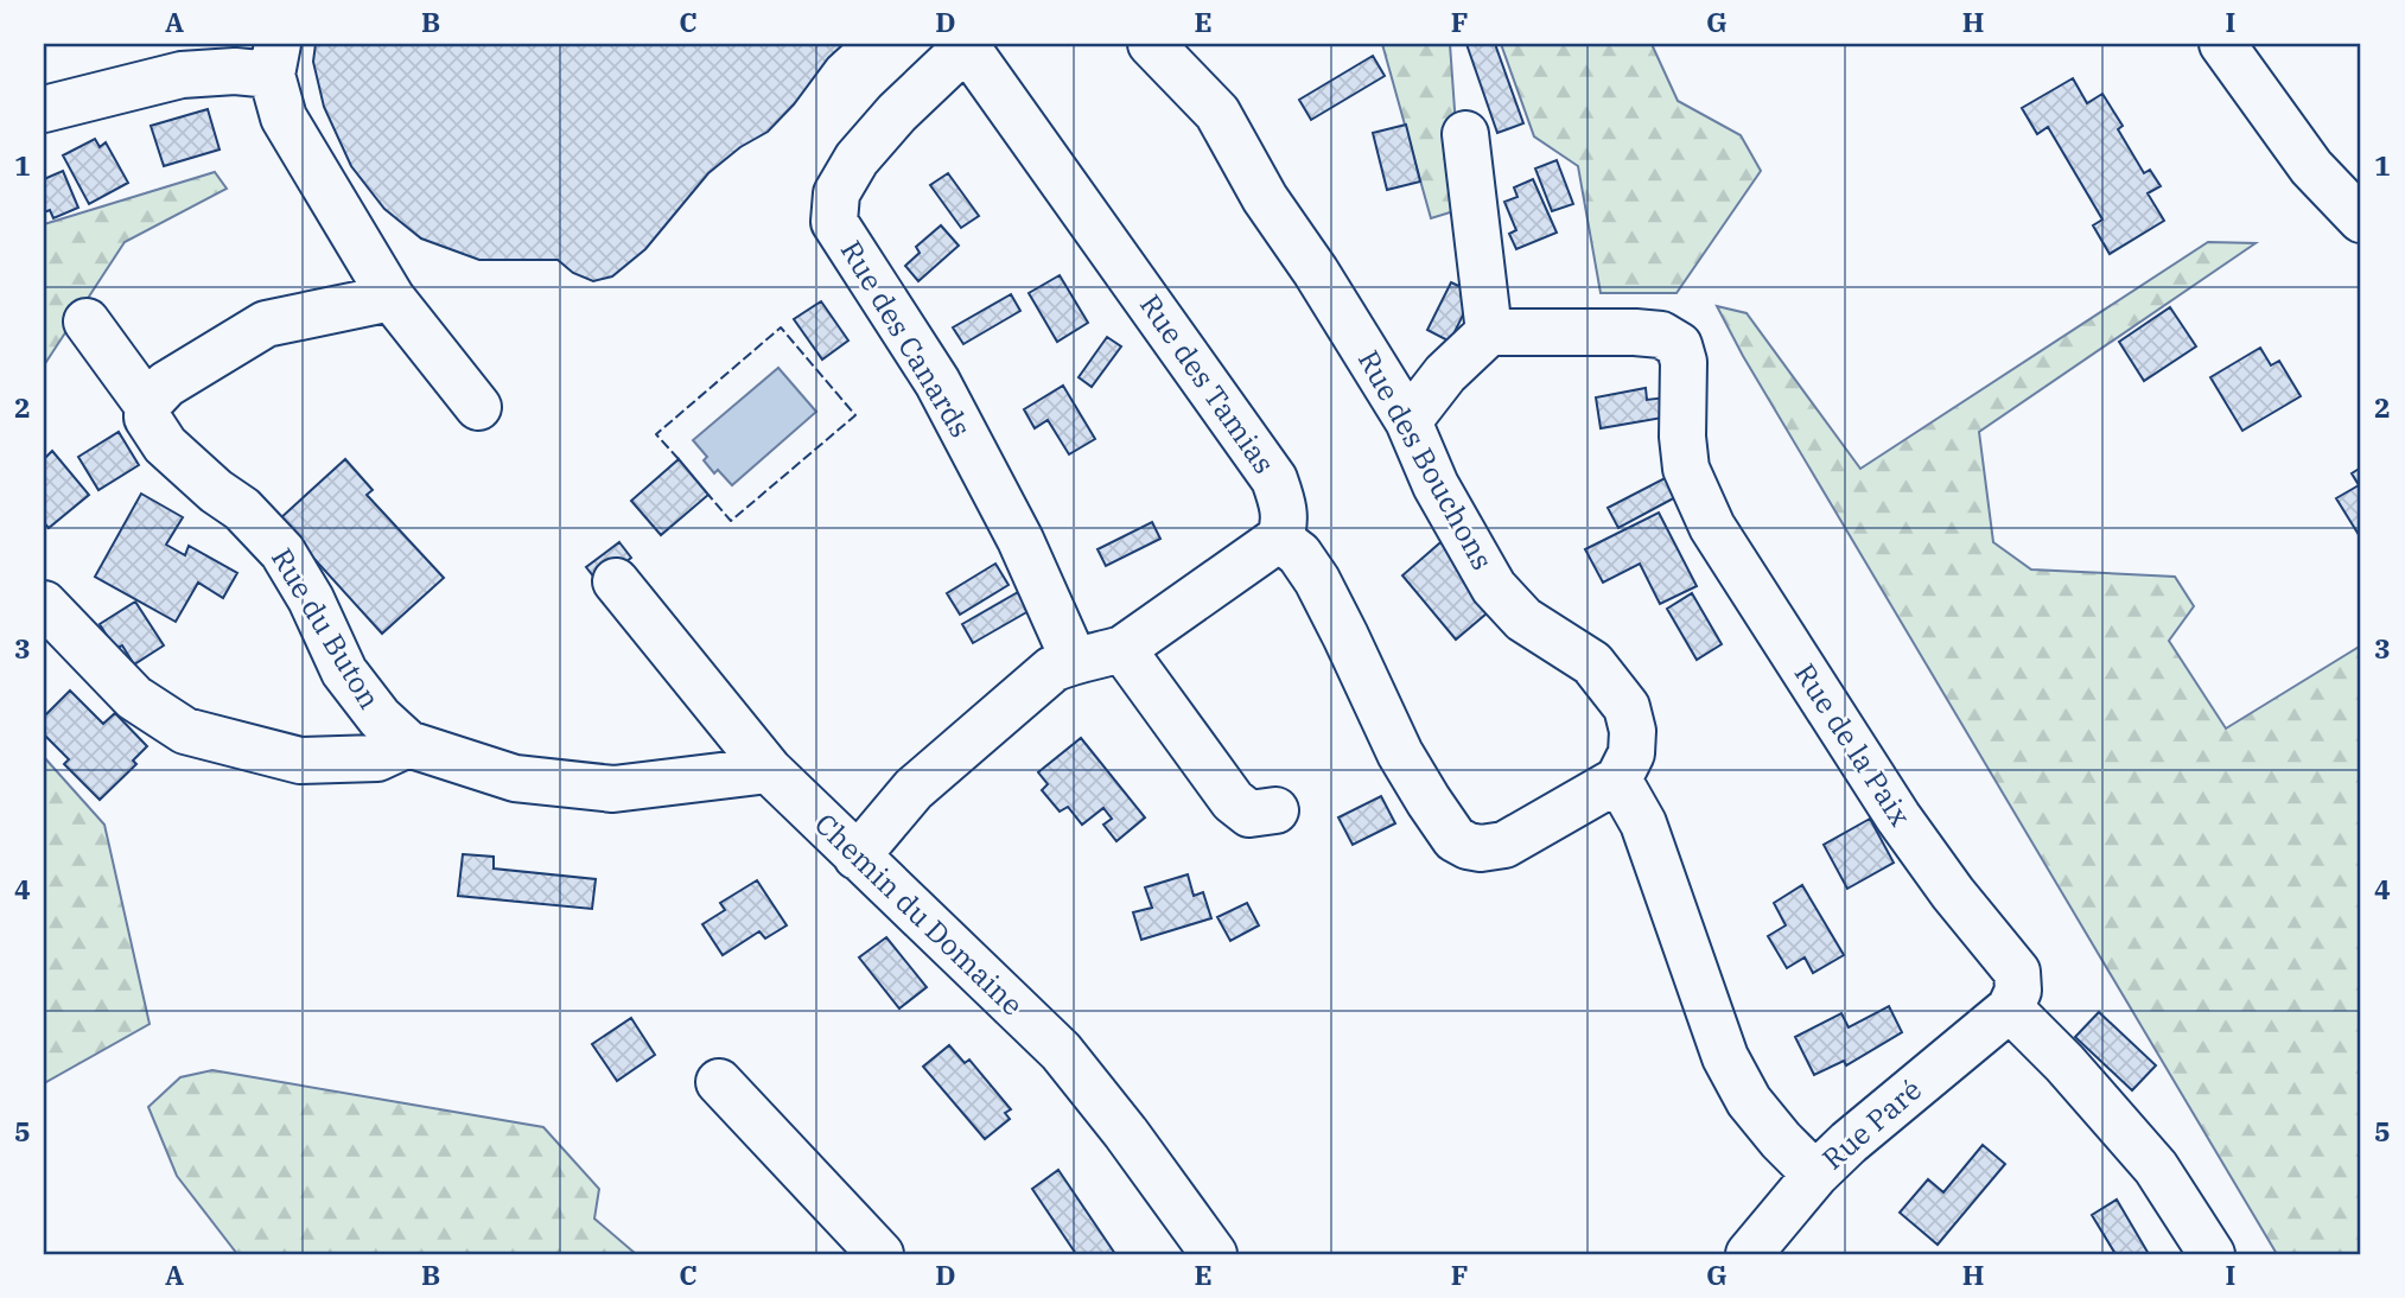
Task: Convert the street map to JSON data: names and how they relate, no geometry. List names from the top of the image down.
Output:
{
  "streets": {
    "street": [
      "Rue des Canards",
      "Rue des Tamias",
      "Rue des Bouchons",
      "Rue du Buton",
      "Rue de la Paix",
      "Chemin du Domaine",
      "Rue Paré"
    ]
  },
  "crossings": [
    ["Rue des Canards", "Rue des Tamias"],
    ["Rue de la Paix", "Rue Paré"]
  ],
  "grid": {
    "columns": [
      "A",
      "B",
      "C",
      "D",
      "E",
      "F",
      "G",
      "H",
      "I"
    ],
    "rows": [
      "1",
      "2",
      "3",
      "4",
      "5"
    ]
  }
}
